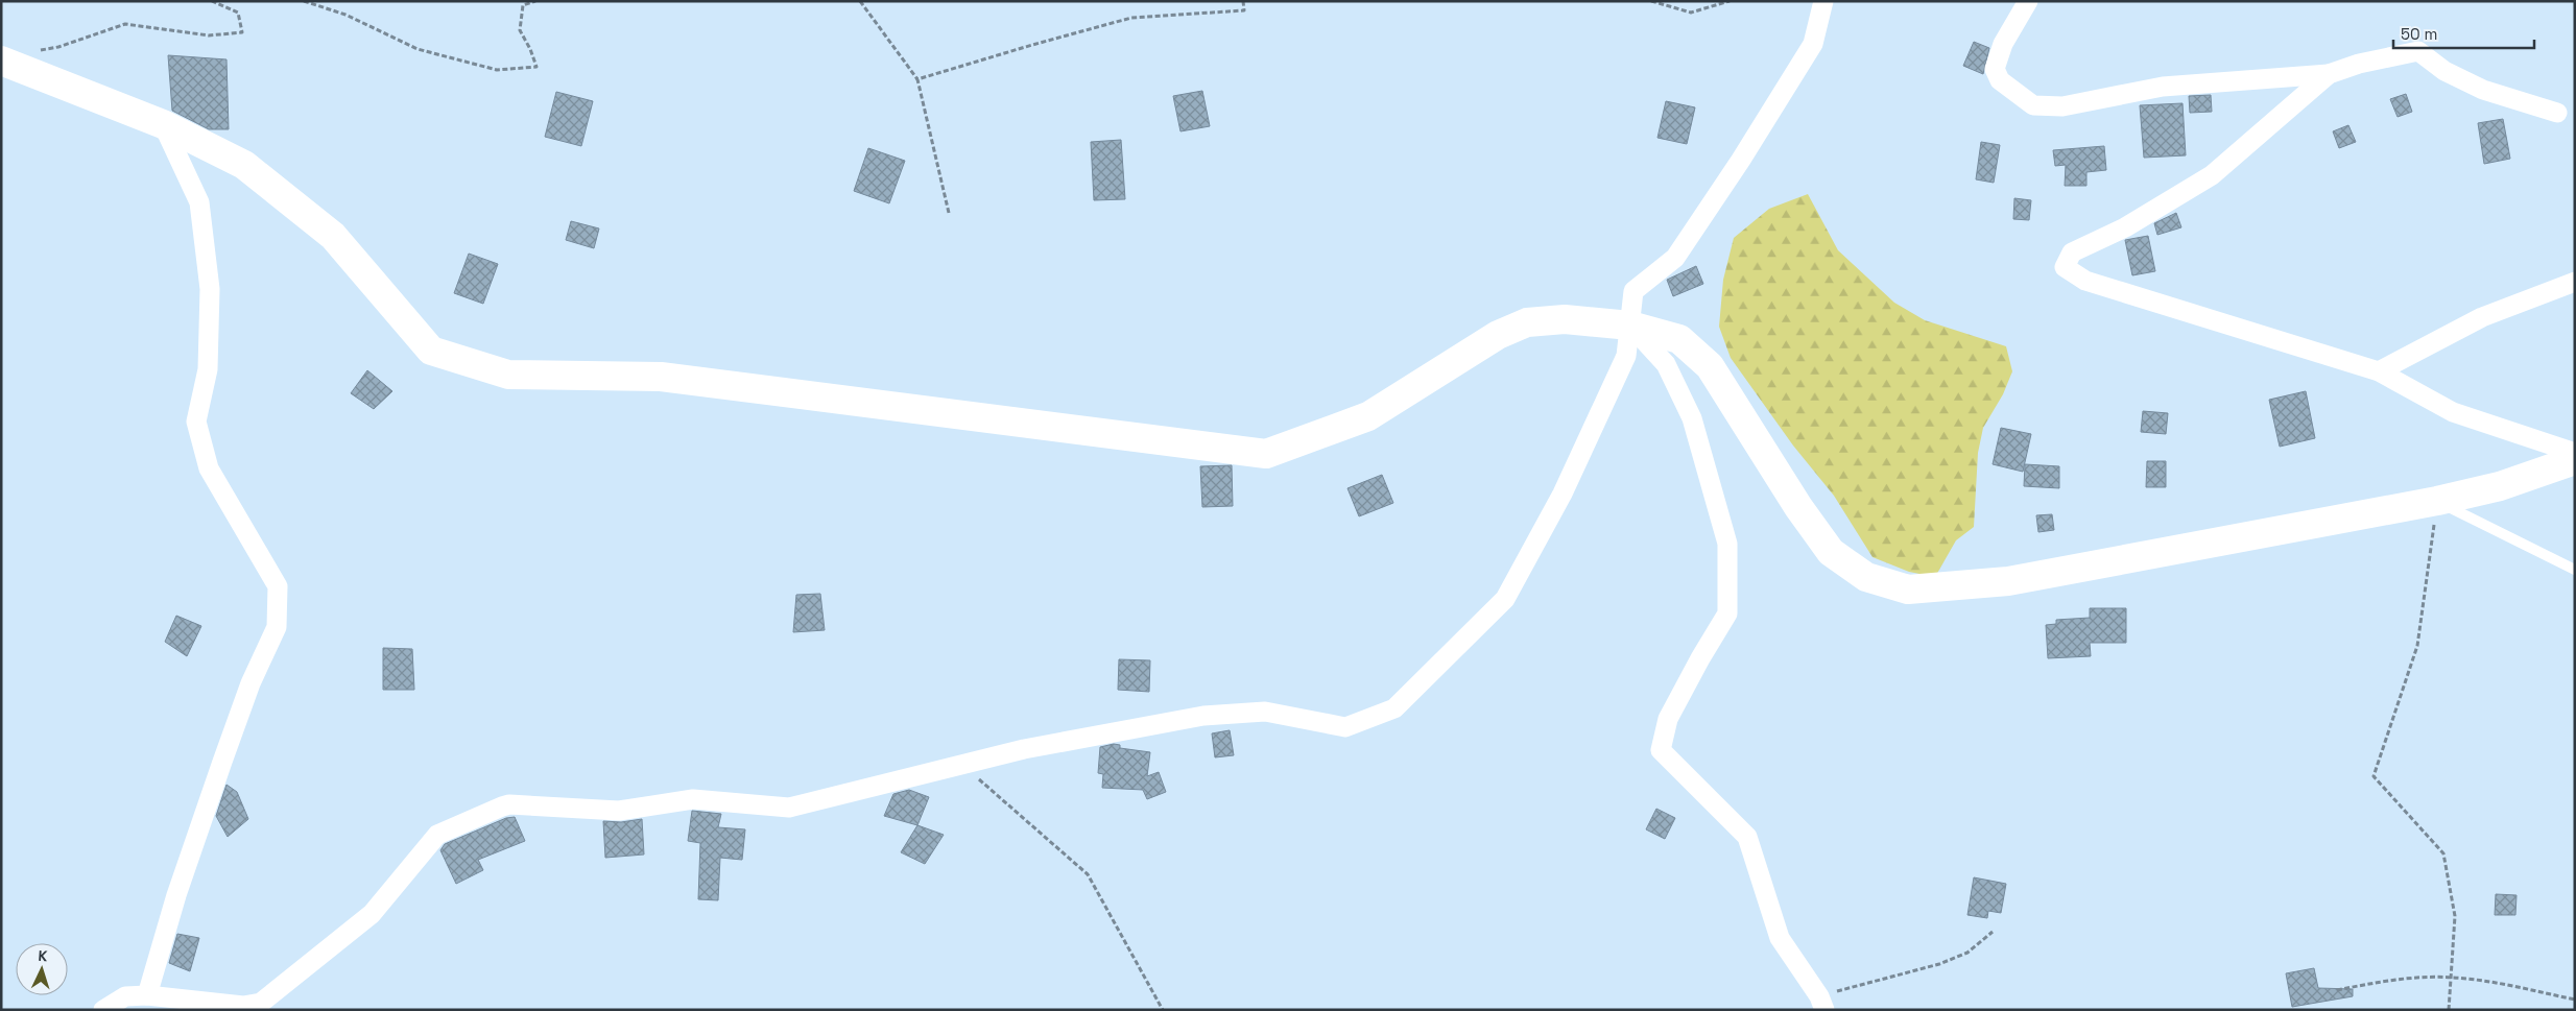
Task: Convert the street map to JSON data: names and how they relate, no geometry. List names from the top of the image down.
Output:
{
  "scale_bar": "50 m",
  "north": "top"
}
